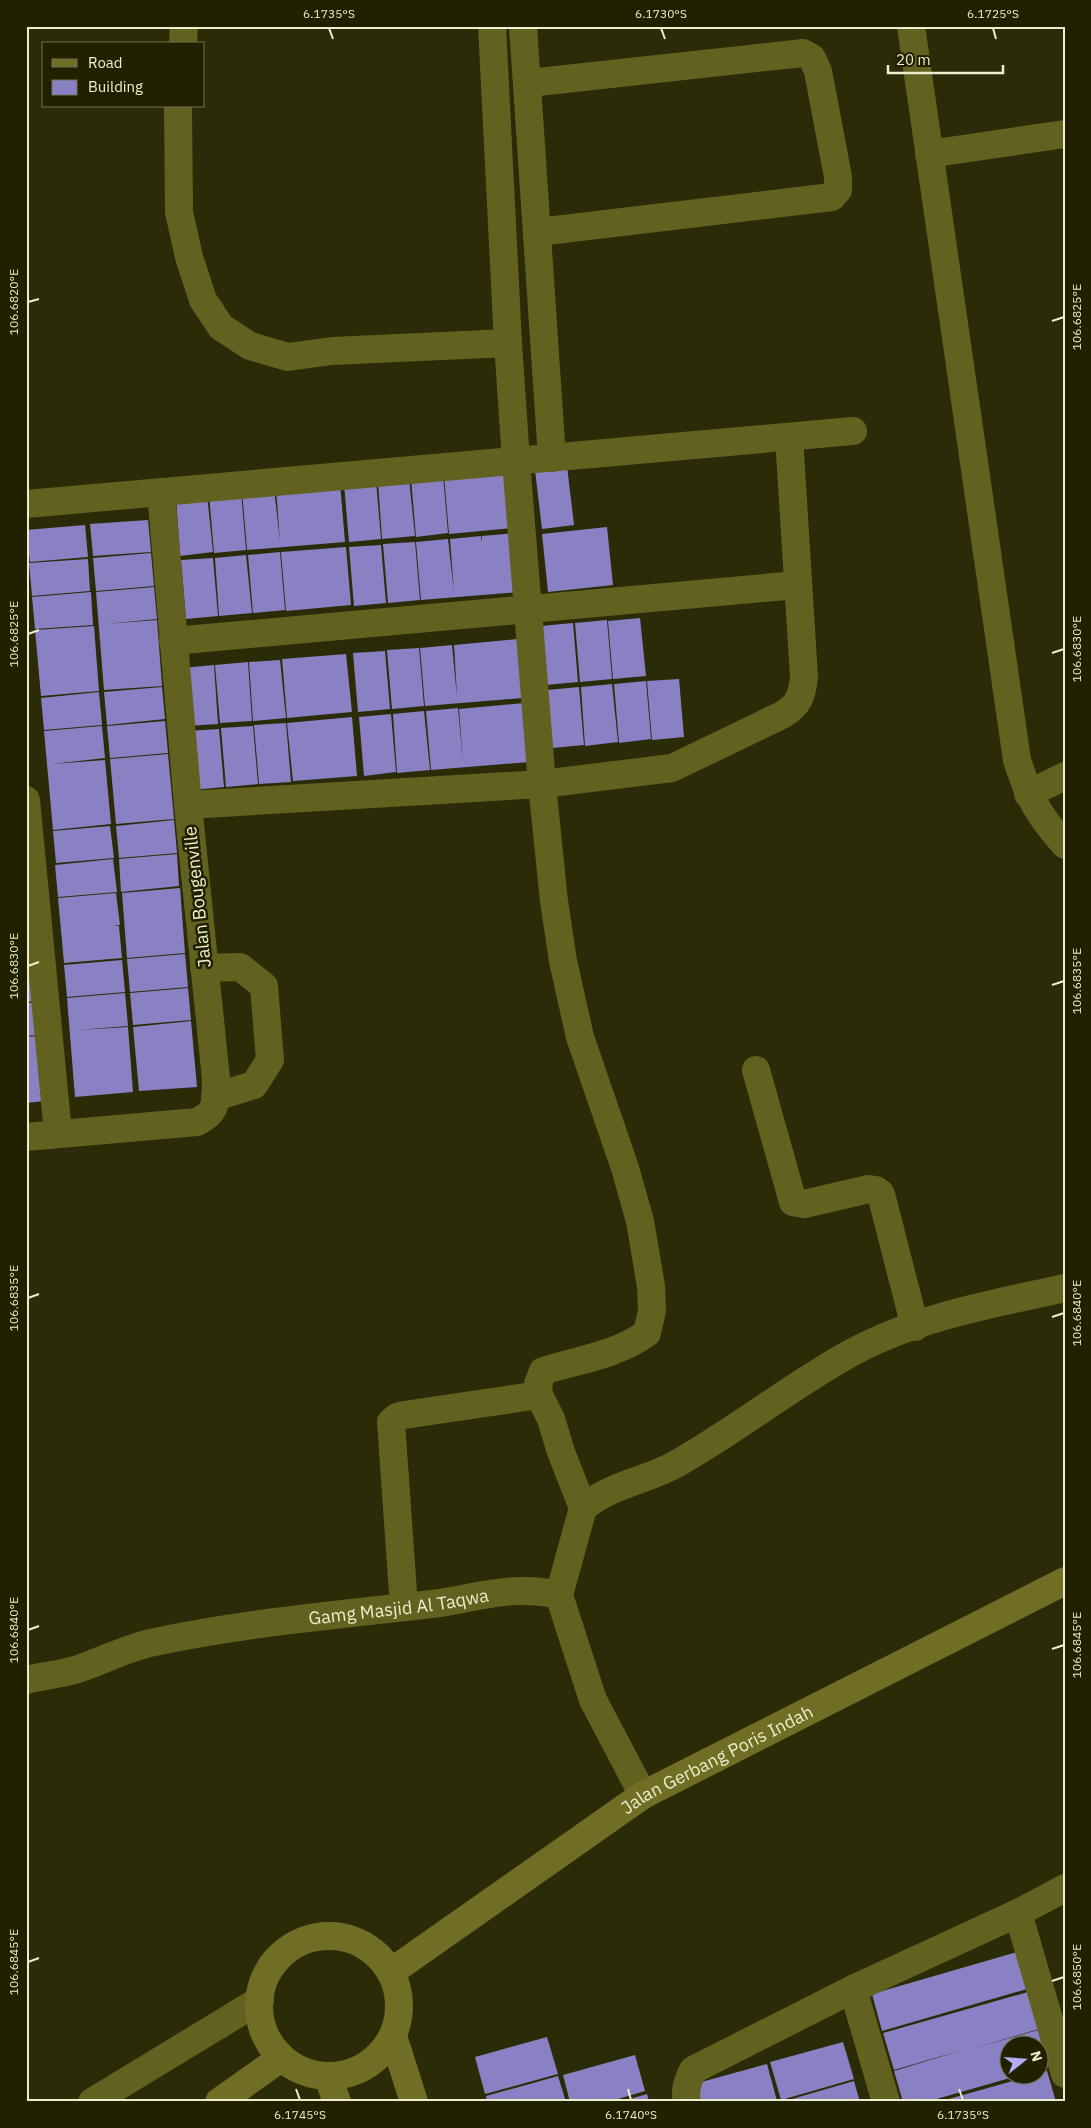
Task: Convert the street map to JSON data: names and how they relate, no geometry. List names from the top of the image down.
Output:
{
  "streets": {
    "street": ["Jalan Bougenville", "Gamg Masjid Al Taqwa", "Jalan Gerbang Poris Indah"]
  },
  "legend": ["Road", "Building"],
  "scale_bar": "20 m",
  "north": "right",
  "coordinates": [
    "6.1735°S",
    "6.1730°S",
    "6.1725°S",
    "106.6820°E",
    "106.6825°E",
    "106.6830°E",
    "106.6835°E",
    "106.6840°E",
    "106.6845°E",
    "106.6850°E",
    "6.1745°S",
    "6.1740°S"
  ]
}
